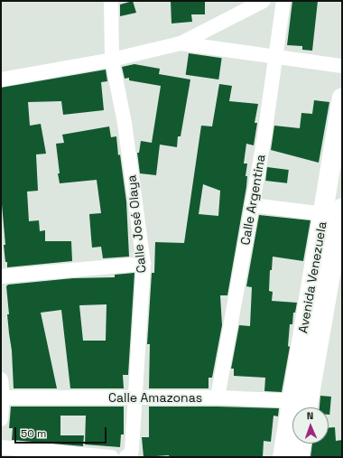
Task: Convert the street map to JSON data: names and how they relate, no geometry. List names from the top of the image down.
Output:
{
  "streets": {
    "main road": ["Avenida Venezuela"],
    "street": ["Calle Argentina", "Calle José Olaya", "Calle Amazonas"]
  },
  "crossings": [
    ["Calle Argentina", "Calle Amazonas"],
    ["Calle José Olaya", "Calle Amazonas"],
    ["Avenida Venezuela", "Calle Amazonas"]
  ],
  "scale_bar": "50 m",
  "north": "top"
}
